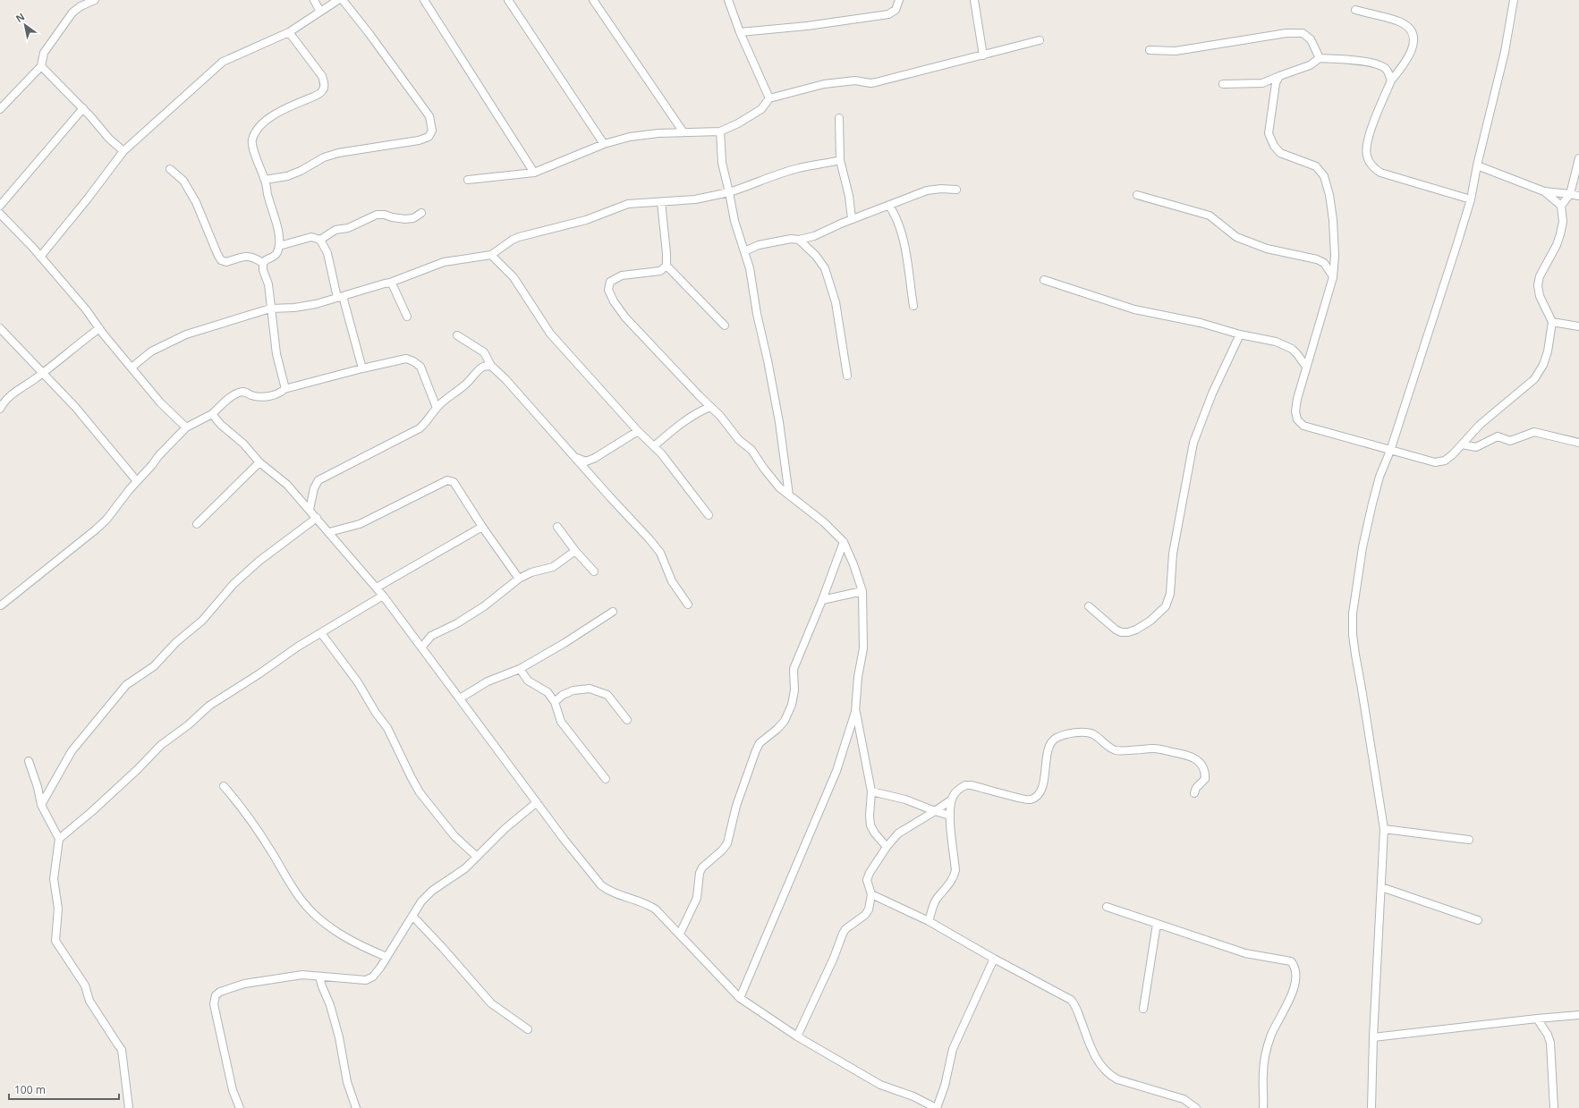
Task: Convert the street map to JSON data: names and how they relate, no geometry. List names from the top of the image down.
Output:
{
  "scale_bar": "100 m",
  "north": "top left"
}
